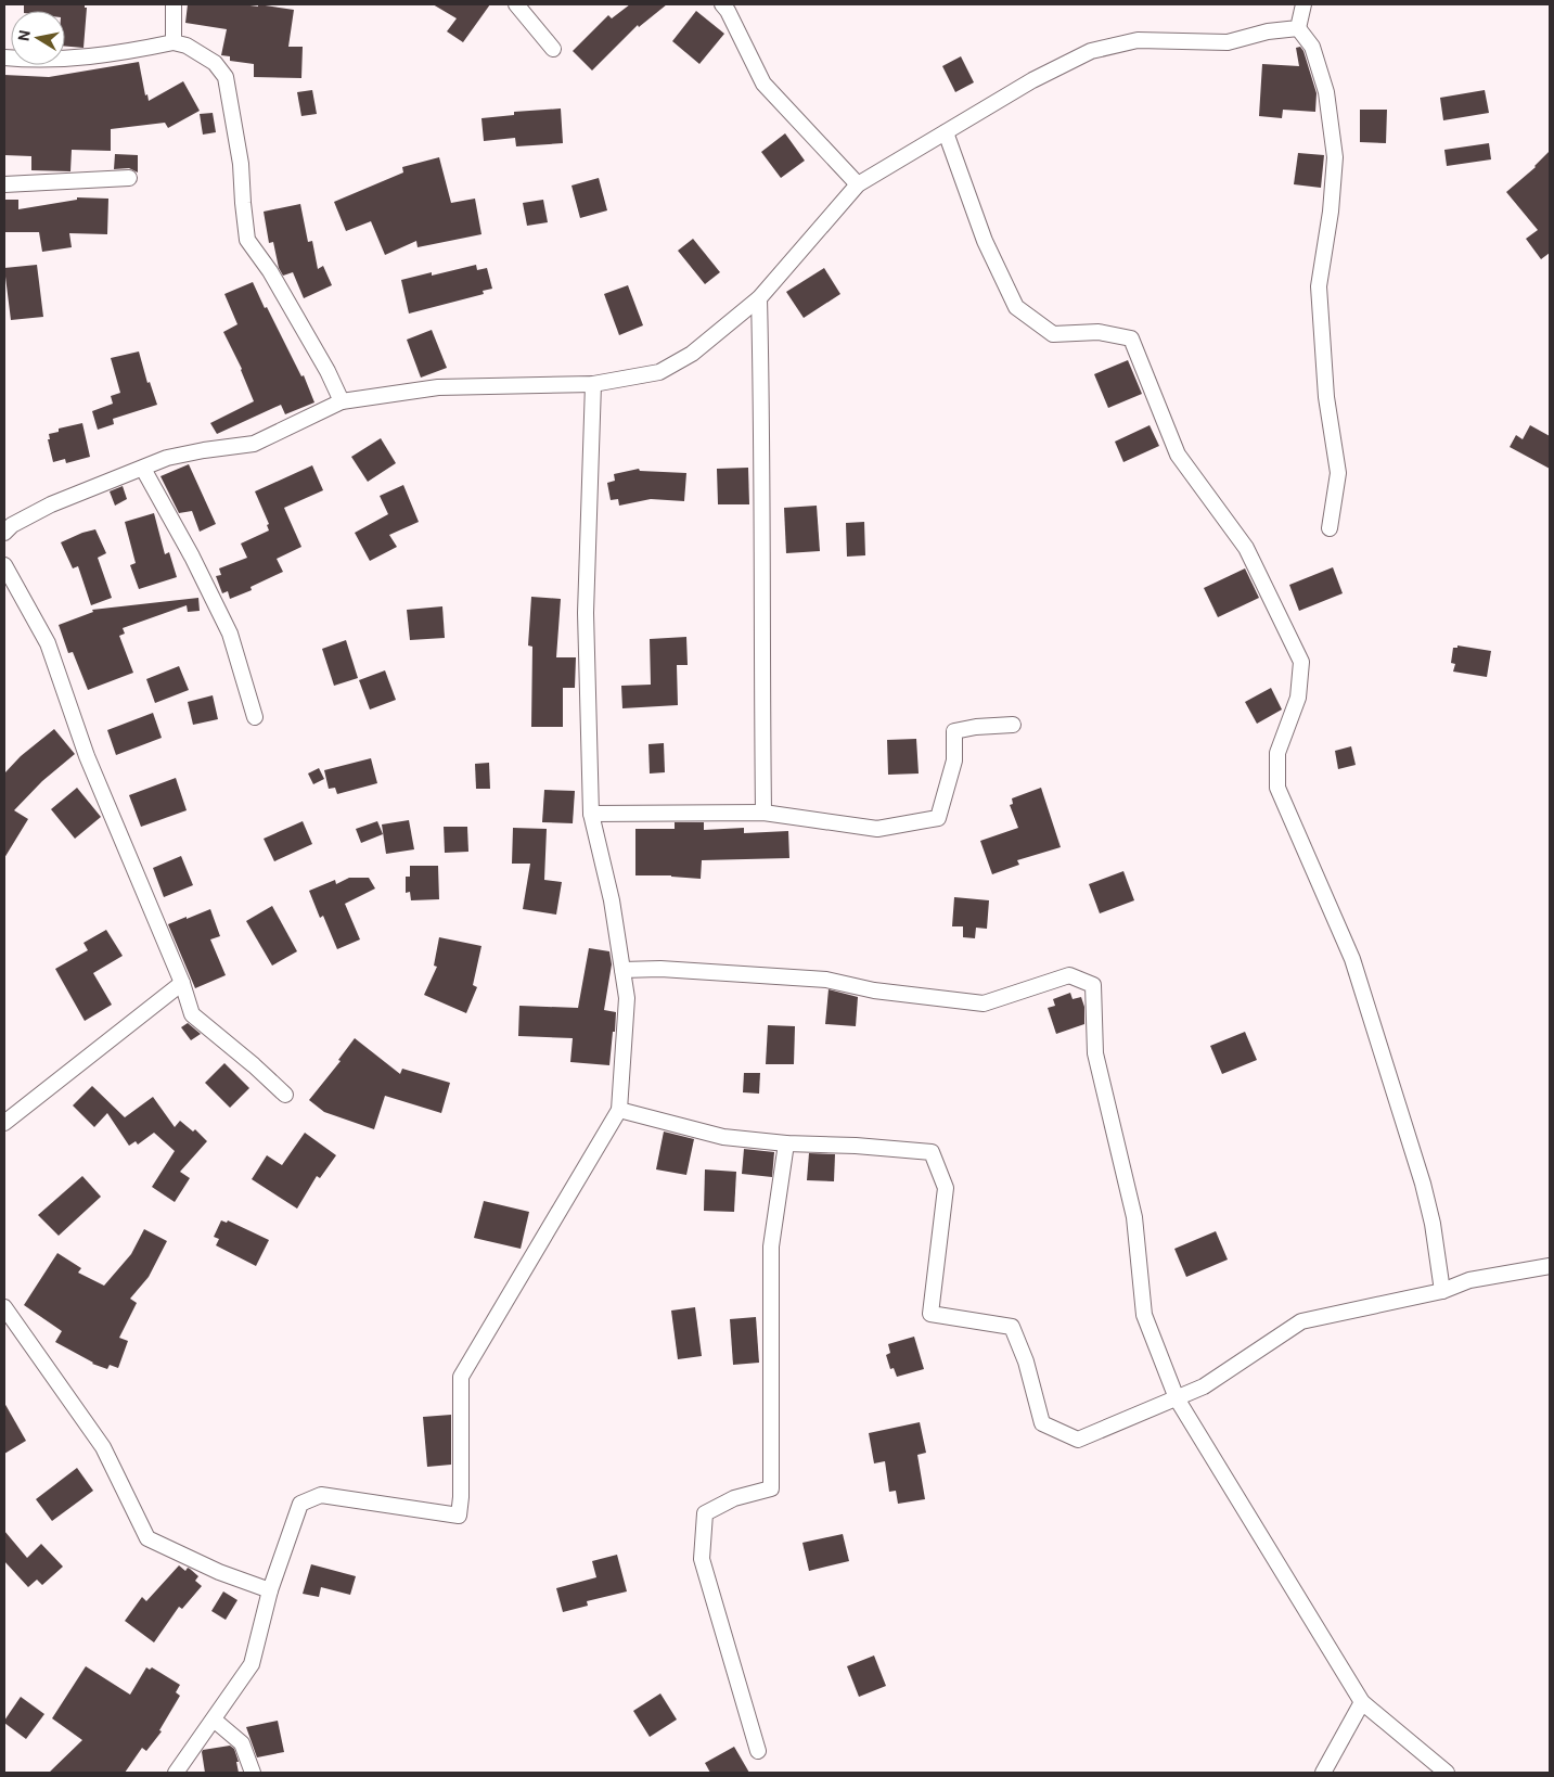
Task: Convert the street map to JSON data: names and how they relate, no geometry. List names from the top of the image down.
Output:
{
  "north": "left"
}
